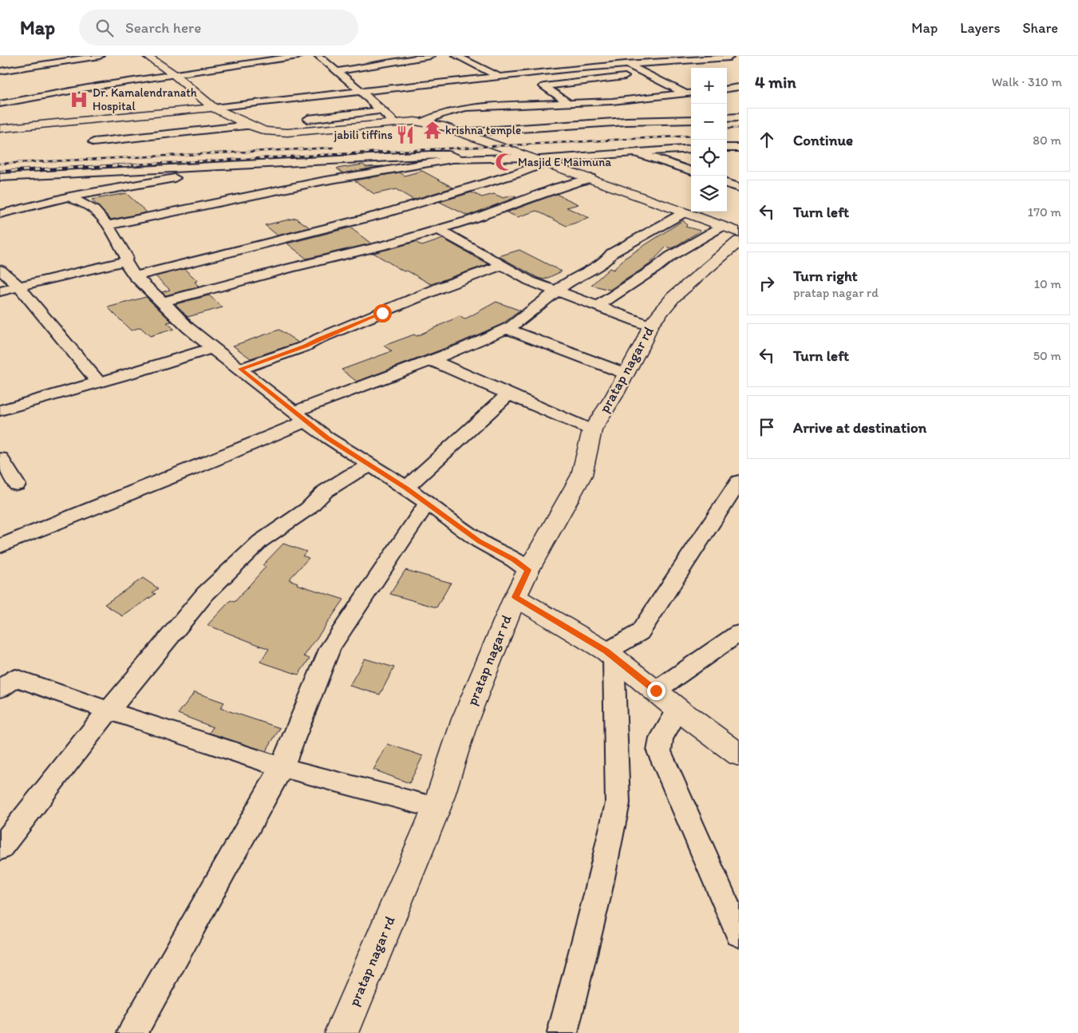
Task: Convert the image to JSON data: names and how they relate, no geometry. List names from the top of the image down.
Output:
{
  "streets": {
    "street": ["pratap nagar rd"]
  },
  "places": {
    "hospital": ["Dr. Kamalendranath Hospital"],
    "temple": ["krishna temple"],
    "restaurant": ["jabili tiffins"],
    "mosque": ["Masjid E Maimuna"]
  },
  "page": {
    "header": "Map",
    "search": "Search here",
    "nav": ["Map", "Layers", "Share"],
    "heading": ["4 min", "Walk · 310 m"],
    "map_buttons": ["+", "−"],
    "list": [
      ["Continue", "80 m"],
      ["Turn left", "170 m"],
      ["Turn right", "pratap nagar rd", "10 m"],
      ["Turn left", "50 m"],
      "Arrive at destination"
    ]
  }
}
